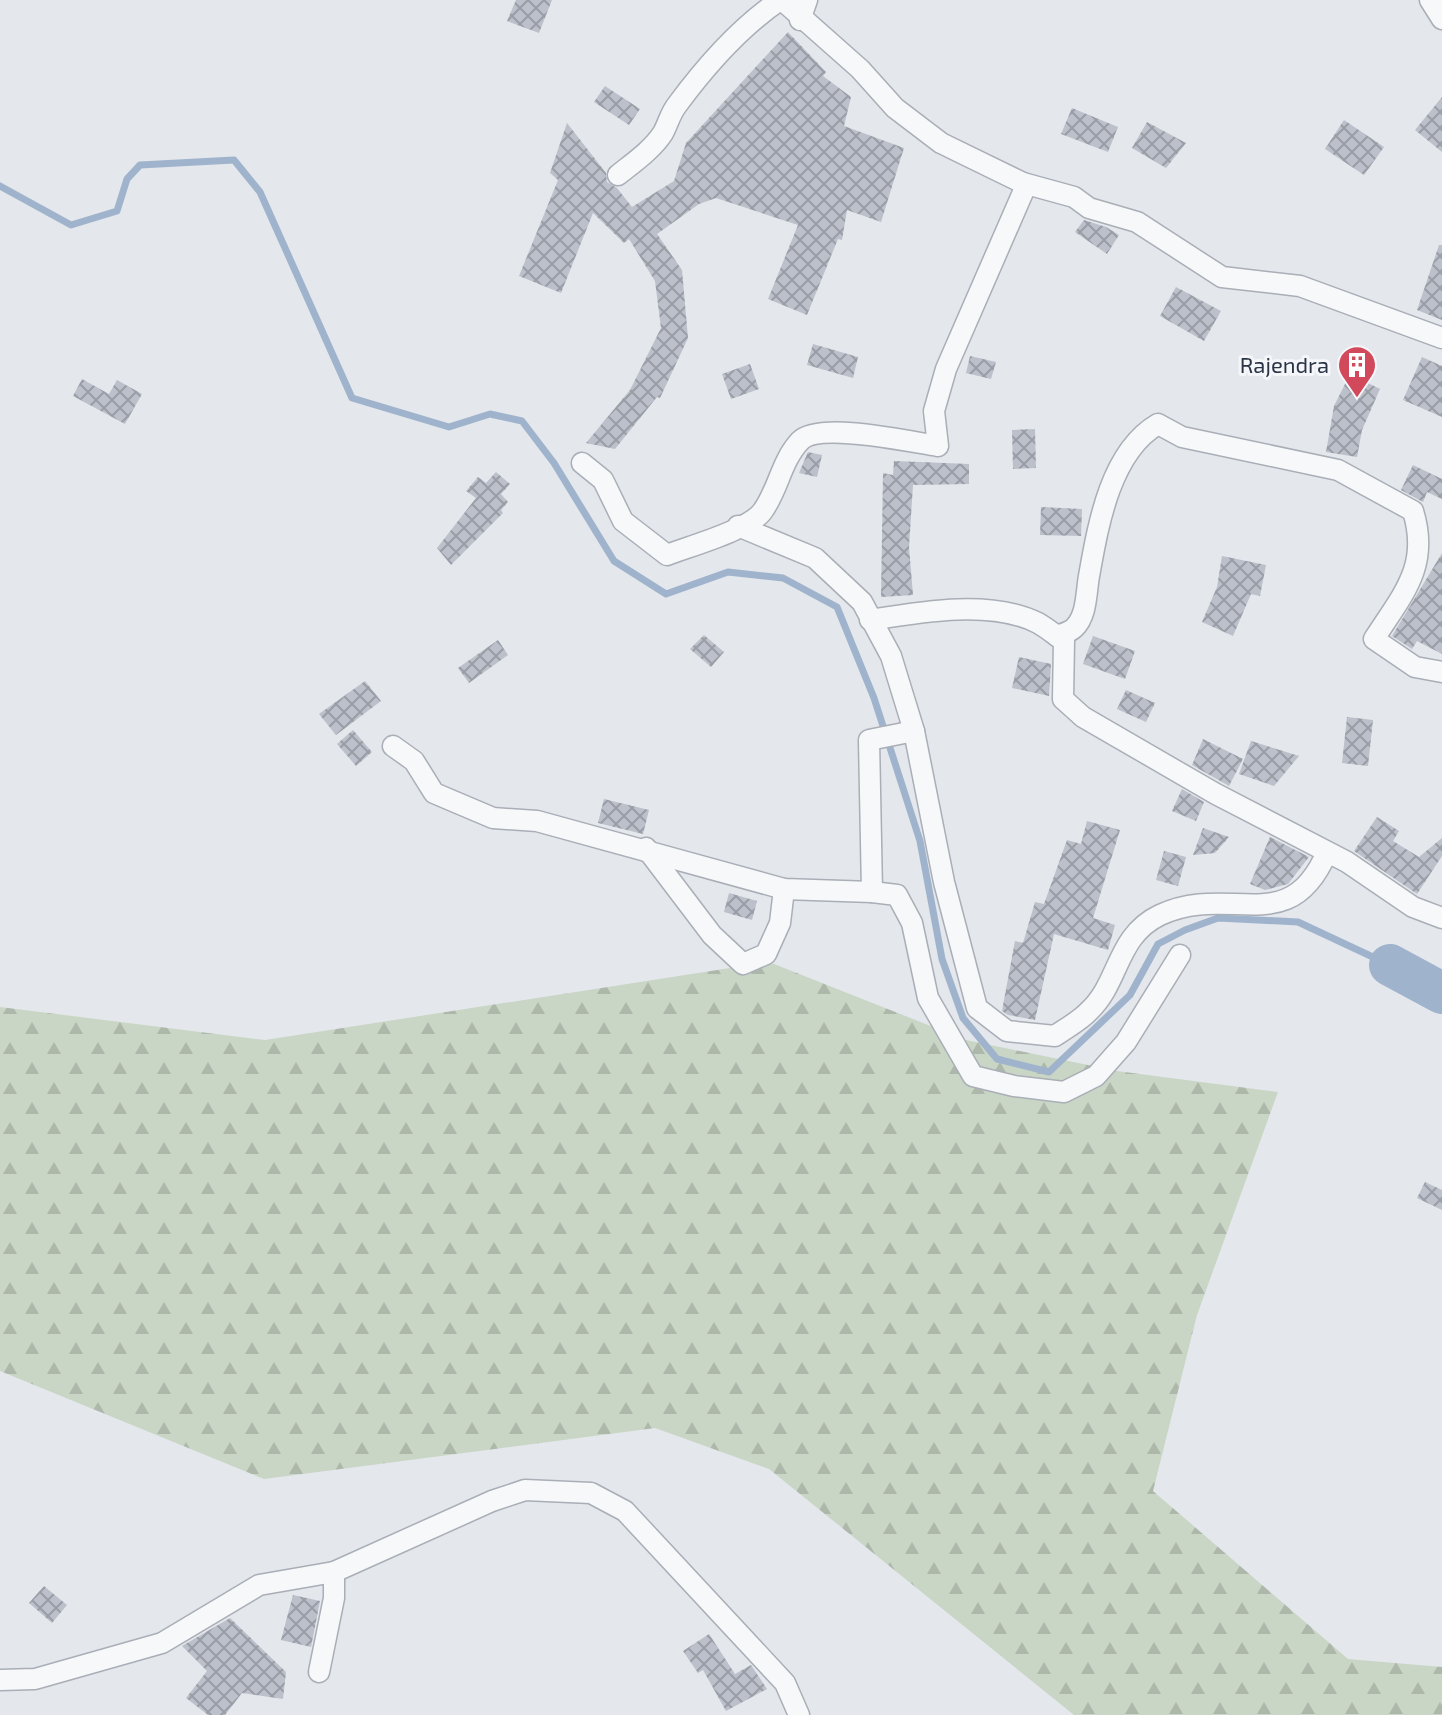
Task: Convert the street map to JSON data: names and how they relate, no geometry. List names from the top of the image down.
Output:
{
  "places": {
    "building": ["Rajendra"]
  }
}
